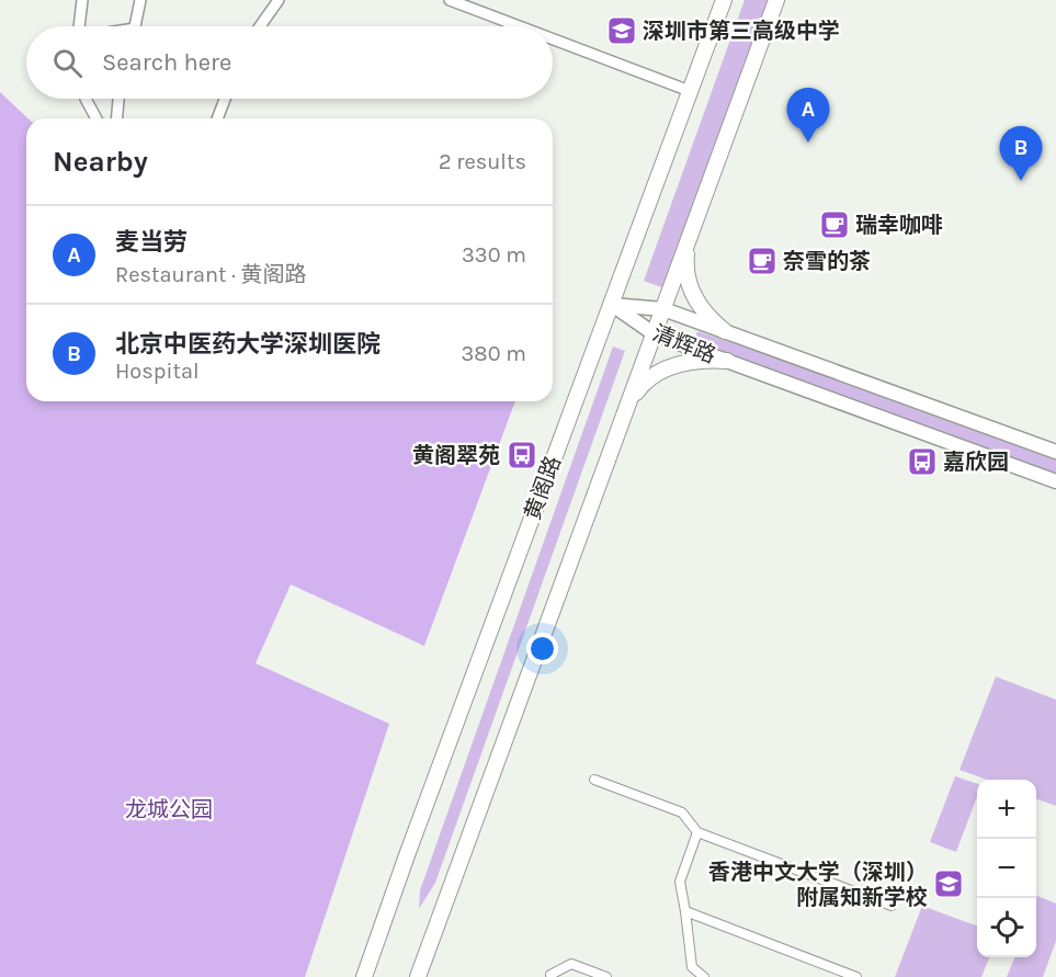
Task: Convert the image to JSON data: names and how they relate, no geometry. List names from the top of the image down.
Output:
{
  "streets": {
    "main road": ["黄阁路"],
    "street": ["清辉路"]
  },
  "crossings": [
    ["清辉路", "黄阁路"]
  ],
  "parks": ["龙城公园"],
  "places": {
    "school or university": ["深圳市第三高级中学", "香港中文大学（深圳） 附属知新学校"],
    "cafe": ["瑞幸咖啡", "奈雪的茶"],
    "bus stop": ["黄阁翠苑", "嘉欣园"]
  },
  "page": {
    "search": "Search here",
    "pins": ["A", "B"],
    "heading": ["Nearby", "2 results"],
    "list": [
      {
        "mark": "A",
        "name": "麦当劳",
        "note": "Restaurant · 黄阁路",
        "value": "330 m"
      },
      {
        "mark": "B",
        "name": "北京中医药大学深圳医院",
        "note": "Hospital",
        "value": "380 m"
      }
    ],
    "map_buttons": ["+", "−"]
  }
}
